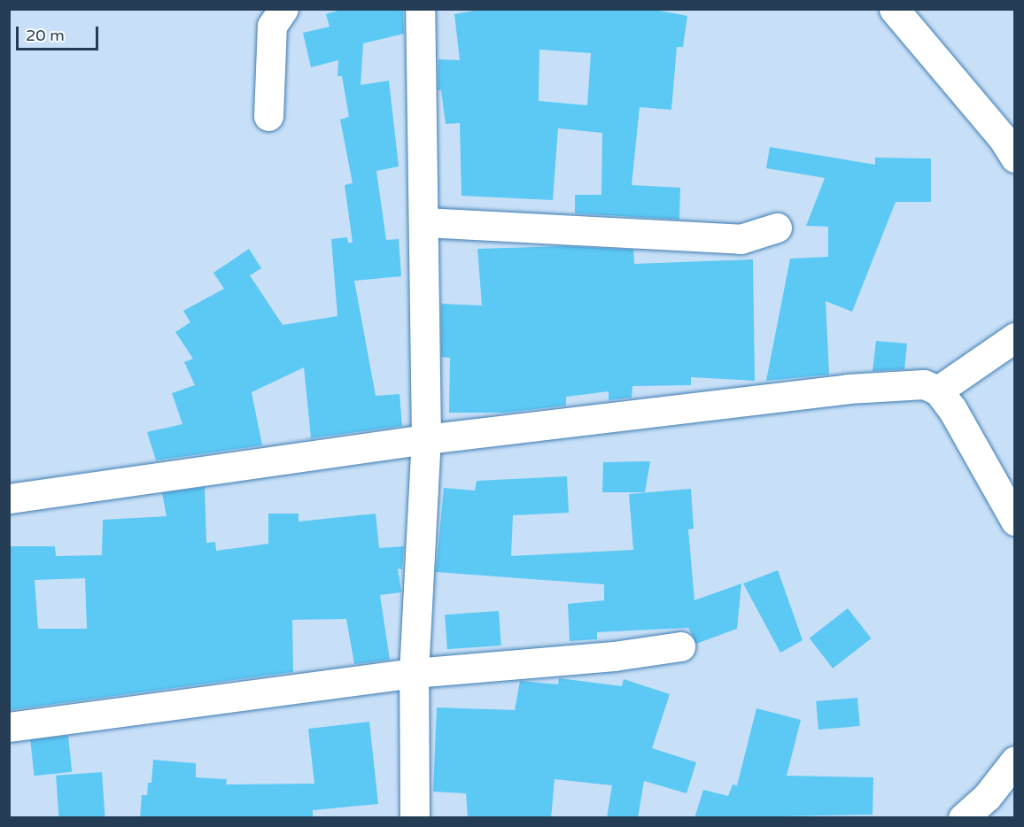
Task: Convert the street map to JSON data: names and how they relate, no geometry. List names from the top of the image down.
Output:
{
  "scale_bar": "20 m"
}
